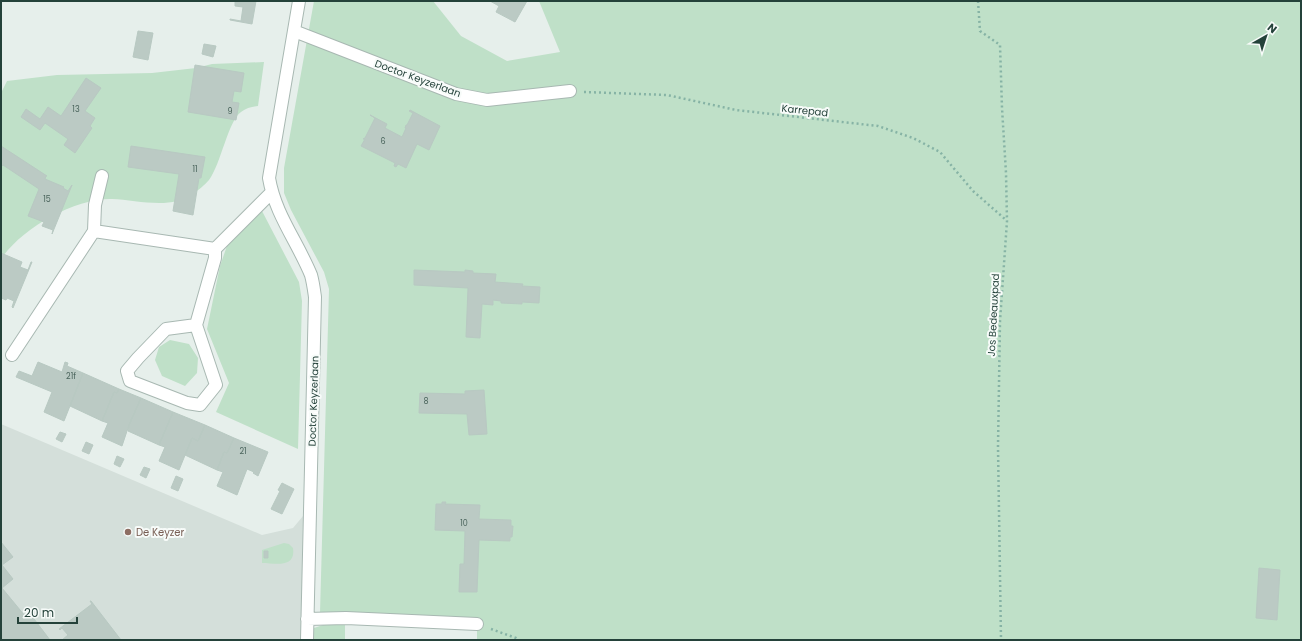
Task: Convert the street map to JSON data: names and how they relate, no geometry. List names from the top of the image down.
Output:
{
  "streets": {
    "street": ["Doctor Keyzerlaan"],
    "path": ["Karrepad", "Jos Bedeauxpad"]
  },
  "crossings": [
    ["Doctor Keyzerlaan", "Karrepad"],
    ["Karrepad", "Jos Bedeauxpad"]
  ],
  "places": ["De Keyzer"],
  "house_numbers": [
    "13",
    "9",
    "6",
    "11",
    "15",
    "21f",
    "8",
    "21",
    "10"
  ],
  "scale_bar": "20 m",
  "north": "top right"
}
